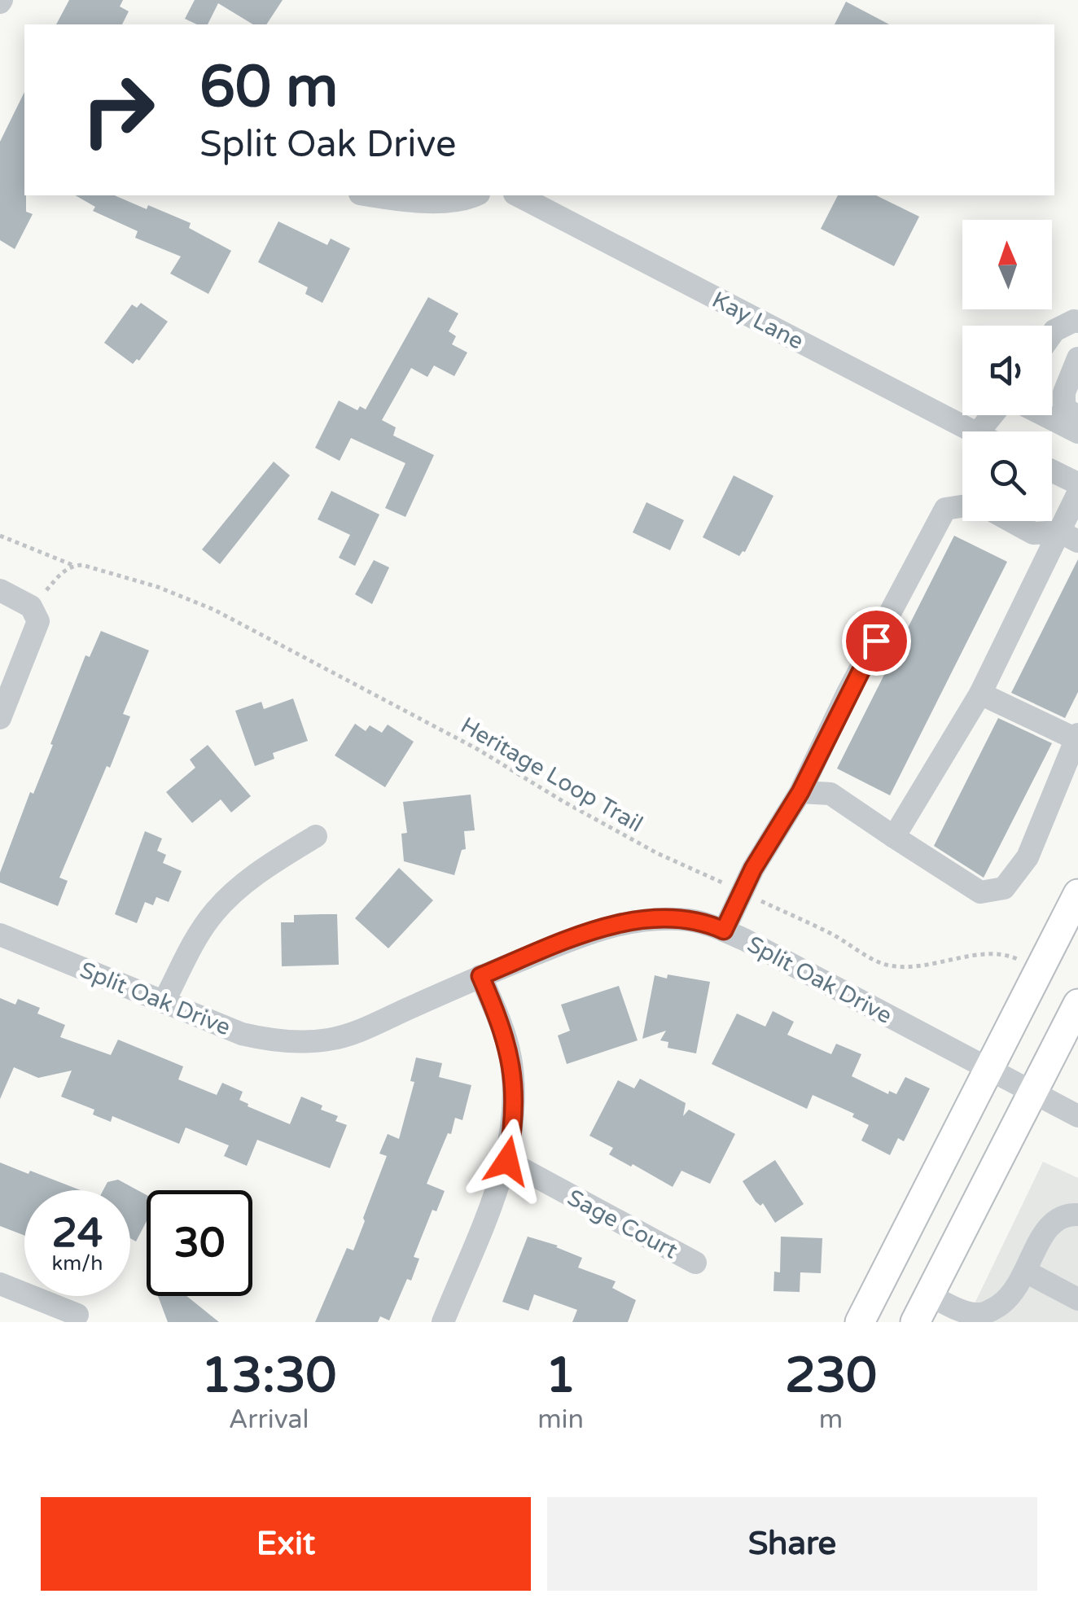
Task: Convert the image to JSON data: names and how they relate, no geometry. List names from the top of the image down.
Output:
{
  "streets": {
    "street": ["Kay Lane", "Split Oak Drive", "Sage Court"],
    "path": ["Heritage Loop Trail"]
  },
  "north": "top",
  "page": {
    "turn": ["60 m", "Split Oak Drive"],
    "speed": "24 km/h",
    "limit": "30",
    "eta": [
      "13:30",
      "Arrival",
      "1",
      "min",
      "230",
      "m"
    ],
    "buttons": ["Exit", "Share"]
  }
}
